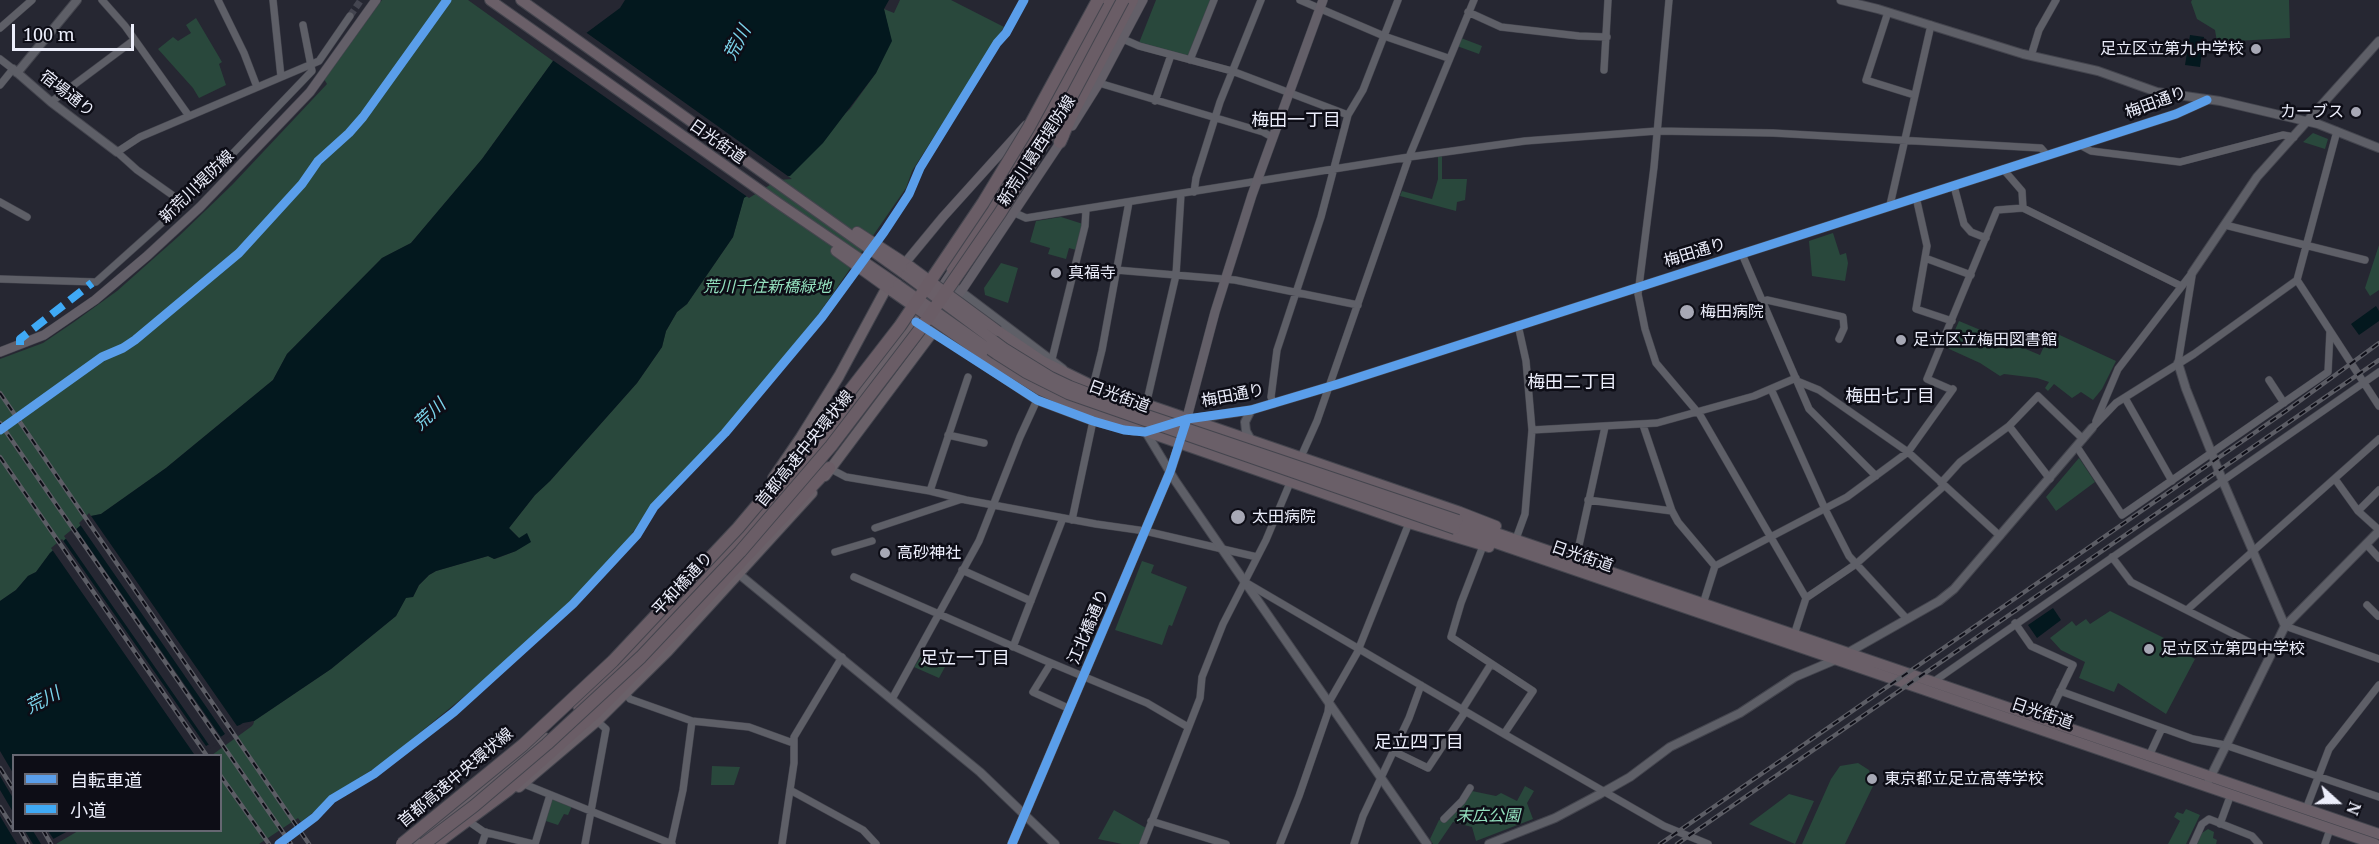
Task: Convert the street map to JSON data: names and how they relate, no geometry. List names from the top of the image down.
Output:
{
  "streets": {
    "highway": ["日光街道", "首都高速中央環状線"],
    "main road": [
      "新荒川葛西堤防線",
      "新荒川堤防線",
      "平和橋通り",
      "江北橋通り"
    ],
    "street": ["宿場通り", "梅田通り"]
  },
  "crossings": [
    ["梅田通り", "江北橋通り"],
    ["新荒川葛西堤防線", "平和橋通り"]
  ],
  "districts": [
    "梅田一丁目",
    "梅田二丁目",
    "梅田七丁目",
    "足立一丁目",
    "足立四丁目"
  ],
  "water": ["荒川"],
  "parks": ["荒川千住新橋緑地", "末広公園"],
  "places": [
    "足立区立第九中学校",
    "カーブス",
    "真福寺",
    "梅田病院",
    "足立区立梅田図書館",
    "太田病院",
    "高砂神社",
    "足立区立第四中学校",
    "東京都立足立高等学校"
  ],
  "legend": ["自転車道", "小道"],
  "scale_bar": "100 m",
  "north": "right"
}
